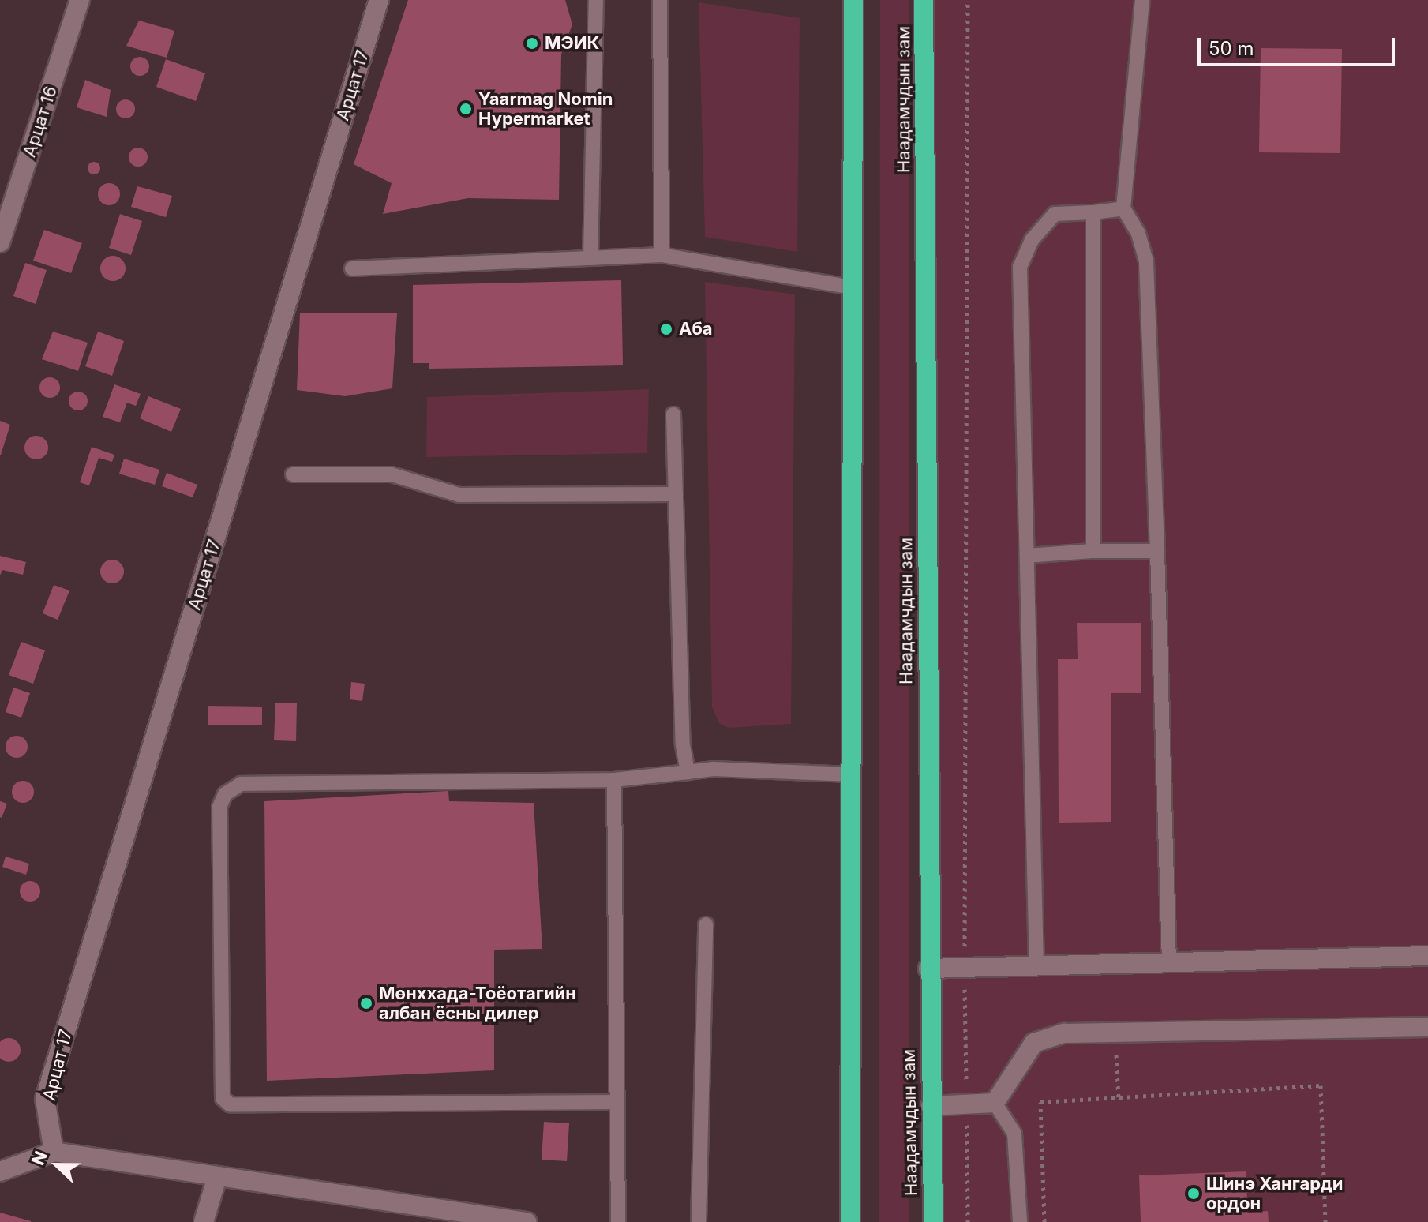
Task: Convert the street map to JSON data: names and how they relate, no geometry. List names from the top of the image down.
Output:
{
  "streets": {
    "highway": ["Наадамчдын зам"],
    "street": ["Арцат 17", "Арцат 16"]
  },
  "places": [
    "МЭИК",
    "Yaarmag Nomin Hypermarket",
    "Аба",
    "Мөнххада-Тоёотагийн албан ёсны дилер",
    "Шинэ Хангарди ордон"
  ],
  "scale_bar": "50 m",
  "north": "left"
}
